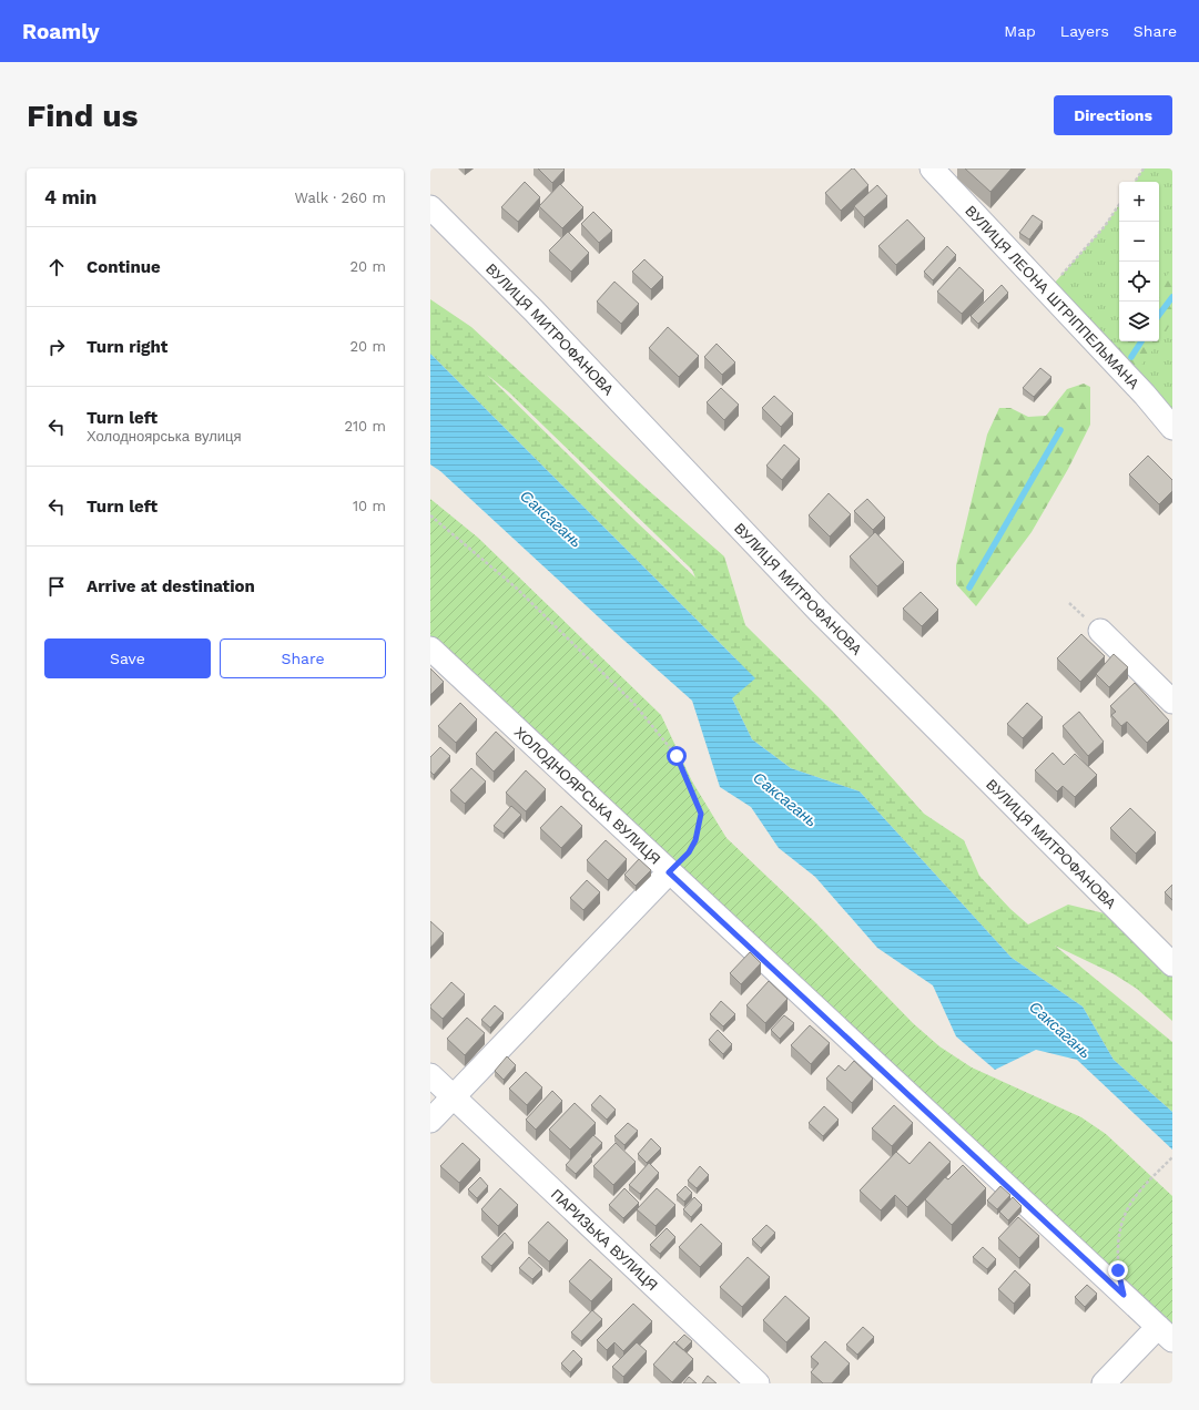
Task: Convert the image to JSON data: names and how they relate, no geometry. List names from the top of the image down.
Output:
{
  "streets": {
    "street": [
      "ВУЛИЦЯ ЛЕОНА ШТРІППЕЛЬМАНА",
      "ВУЛИЦЯ МИТРОФАНОВА",
      "ХОЛОДНОЯРСЬКА ВУЛИЦЯ",
      "ПАРИЗЬКА ВУЛИЦЯ"
    ]
  },
  "water": ["Саксагань"],
  "page": {
    "header": "Roamly",
    "nav": ["Map", "Layers", "Share"],
    "buttons": [
      "Directions",
      ["Save", "Share"]
    ],
    "title": "Find us",
    "heading": ["4 min", "Walk · 260 m"],
    "map_buttons": ["+", "−"],
    "list": [
      ["Continue", "20 m"],
      ["Turn right", "20 m"],
      ["Turn left", "Холодноярська вулиця", "210 m"],
      ["Turn left", "10 m"],
      "Arrive at destination"
    ]
  }
}
